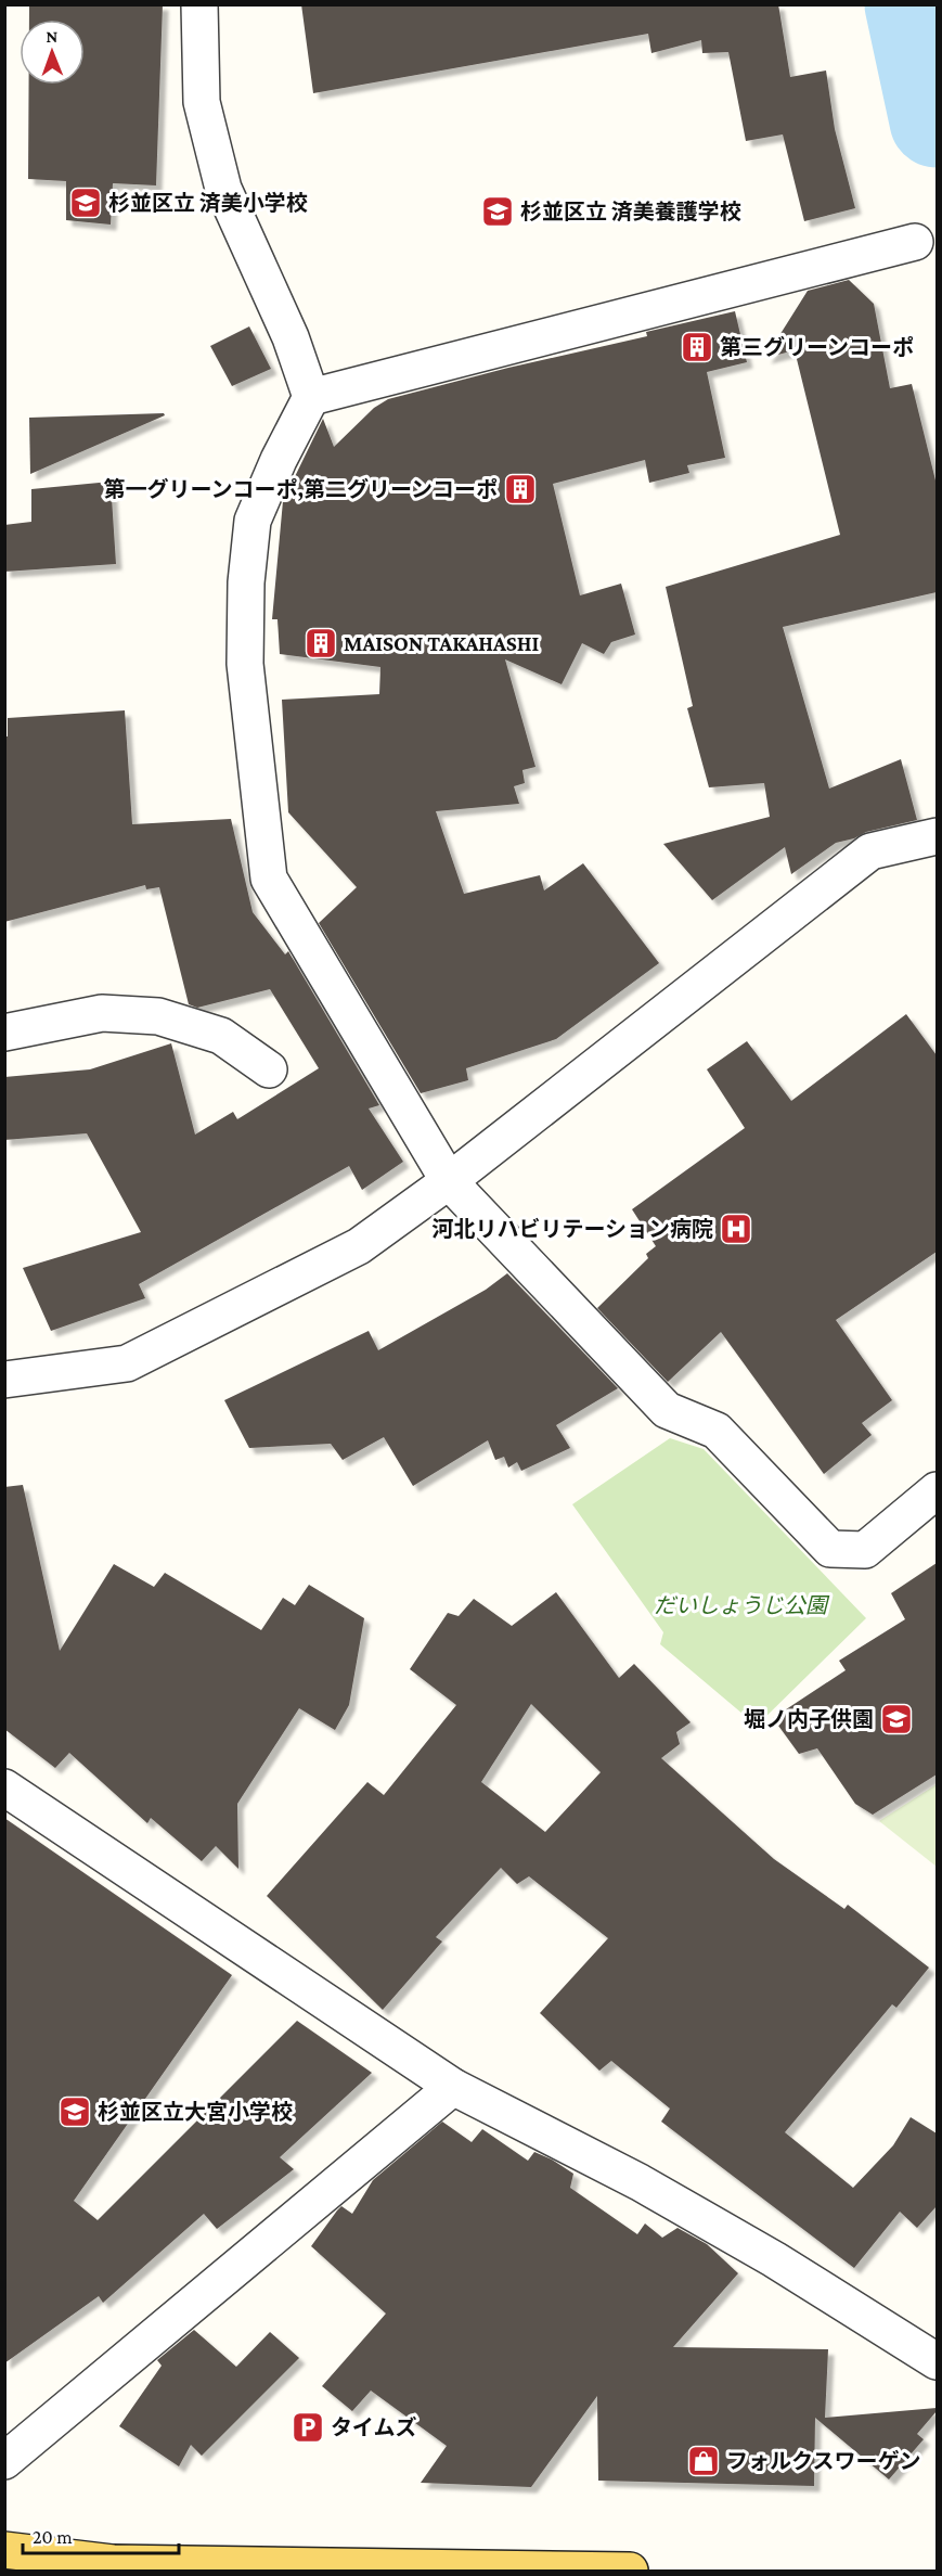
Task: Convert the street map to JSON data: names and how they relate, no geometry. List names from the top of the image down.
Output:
{
  "parks": ["だいしょうじ公園"],
  "places": {
    "school or university": [
      "杉並区立 済美小学校",
      "杉並区立 済美養護学校",
      "堀ノ内子供園",
      "杉並区立大宮小学校"
    ],
    "building": ["第三グリーンコーポ", "第一グリーンコーポ,第二グリーンコーポ", "MAISON TAKAHASHI"],
    "hospital": ["河北リハビリテーション病院"],
    "parking": ["タイムズ"],
    "shop": ["フォルクスワーゲン"]
  },
  "scale_bar": "20 m",
  "north": "top"
}
